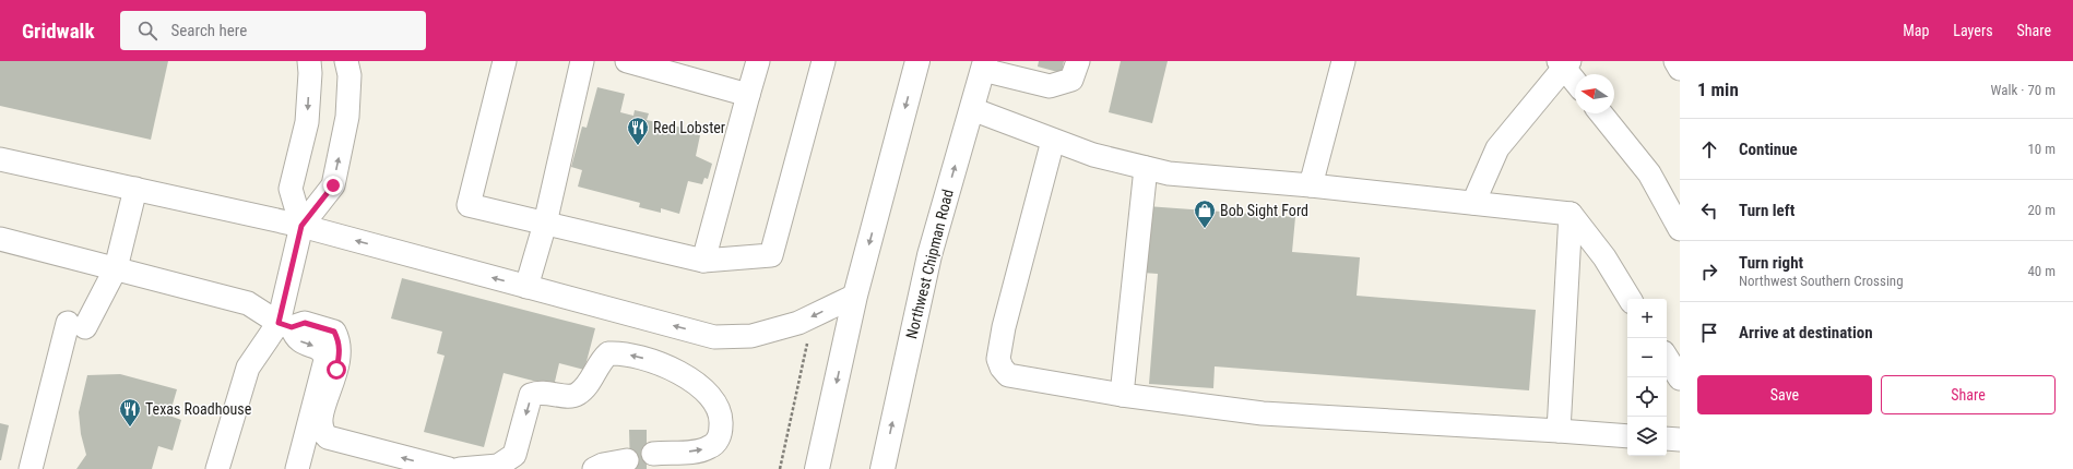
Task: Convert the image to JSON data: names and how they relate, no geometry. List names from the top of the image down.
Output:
{
  "streets": {
    "main road": ["Northwest Chipman Road"]
  },
  "places": {
    "restaurant": ["Red Lobster", "Texas Roadhouse"],
    "shop": ["Bob Sight Ford"]
  },
  "north": "left",
  "page": {
    "header": "Gridwalk",
    "search": "Search here",
    "nav": ["Map", "Layers", "Share"],
    "heading": ["1 min", "Walk · 70 m"],
    "list": [
      ["Continue", "10 m"],
      ["Turn left", "20 m"],
      ["Turn right", "Northwest Southern Crossing", "40 m"],
      "Arrive at destination"
    ],
    "map_buttons": ["+", "−"],
    "buttons": ["Save", "Share"]
  }
}
